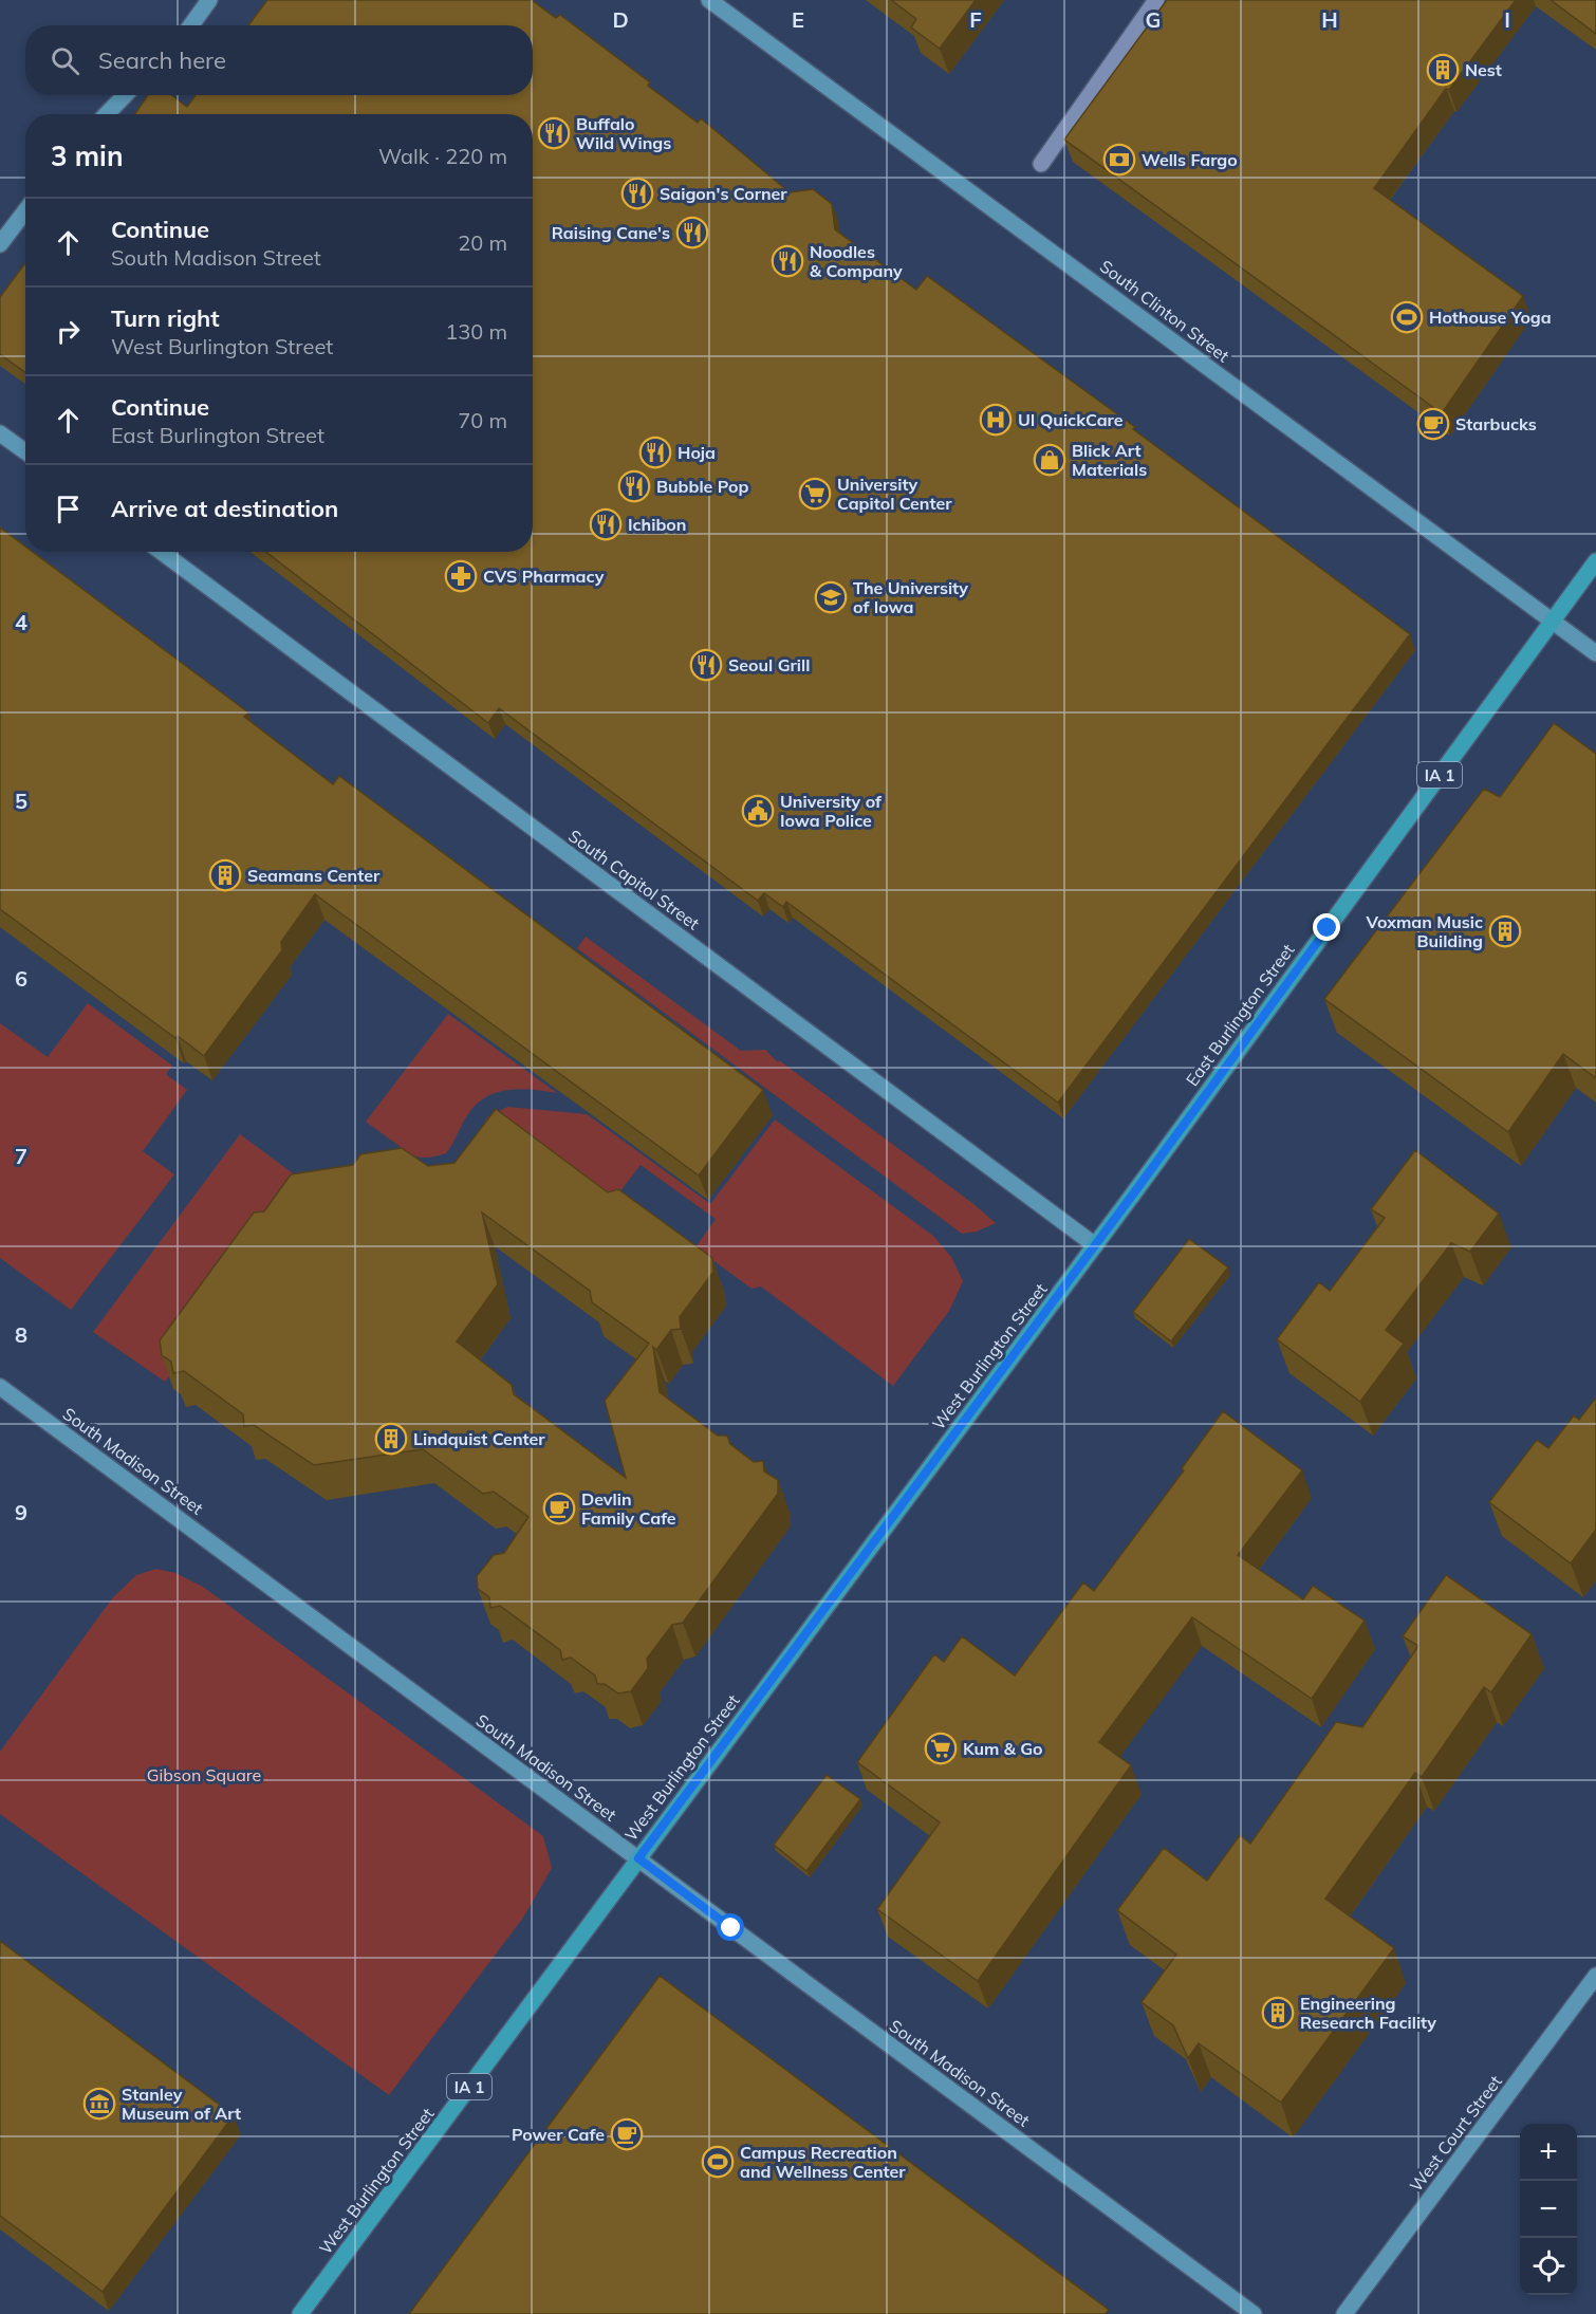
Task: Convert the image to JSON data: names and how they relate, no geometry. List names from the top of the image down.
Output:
{
  "streets": {
    "main road": ["IA 1", "East Burlington Street", "West Burlington Street"],
    "street": [
      "South Clinton Street",
      "South Capitol Street",
      "South Madison Street",
      "West Court Street"
    ]
  },
  "crossings": [
    ["South Clinton Street", "East Burlington Street"],
    ["South Capitol Street", "East Burlington Street"],
    ["South Capitol Street", "West Burlington Street"],
    ["East Burlington Street", "West Burlington Street"],
    ["West Burlington Street", "South Madison Street"]
  ],
  "parks": ["Gibson Square"],
  "places": {
    "building": [
      "Nest",
      "Seamans Center",
      "Voxman Music Building",
      "Lindquist Center",
      "Engineering Research Facility"
    ],
    "restaurant": [
      "Buffalo Wild Wings",
      "Saigon's Corner",
      "Raising Cane's",
      "Noodles & Company",
      "Hoja",
      "Bubble Pop",
      "Ichibon",
      "Seoul Grill"
    ],
    "bank": ["Wells Fargo"],
    "sports": ["Hothouse Yoga", "Campus Recreation and Wellness Center"],
    "hospital": ["UI QuickCare"],
    "cafe": ["Starbucks", "Devlin Family Cafe", "Power Cafe"],
    "shop": ["Blick Art Materials"],
    "supermarket": ["University Capitol Center", "Kum & Go"],
    "pharmacy": ["CVS Pharmacy"],
    "school or university": ["The University of Iowa"],
    "public building": ["University of Iowa Police"],
    "museum": ["Stanley Museum of Art"]
  },
  "page": {
    "search": "Search here",
    "heading": ["3 min", "Walk · 220 m"],
    "list": [
      ["Continue", "South Madison Street", "20 m"],
      ["Turn right", "West Burlington Street", "130 m"],
      ["Continue", "East Burlington Street", "70 m"],
      "Arrive at destination"
    ],
    "map_buttons": ["+", "−"]
  },
  "grid": {
    "columns": [
      "D",
      "E",
      "F",
      "G",
      "H",
      "I"
    ],
    "rows": [
      "4",
      "5",
      "6",
      "7",
      "8",
      "9"
    ]
  }
}
